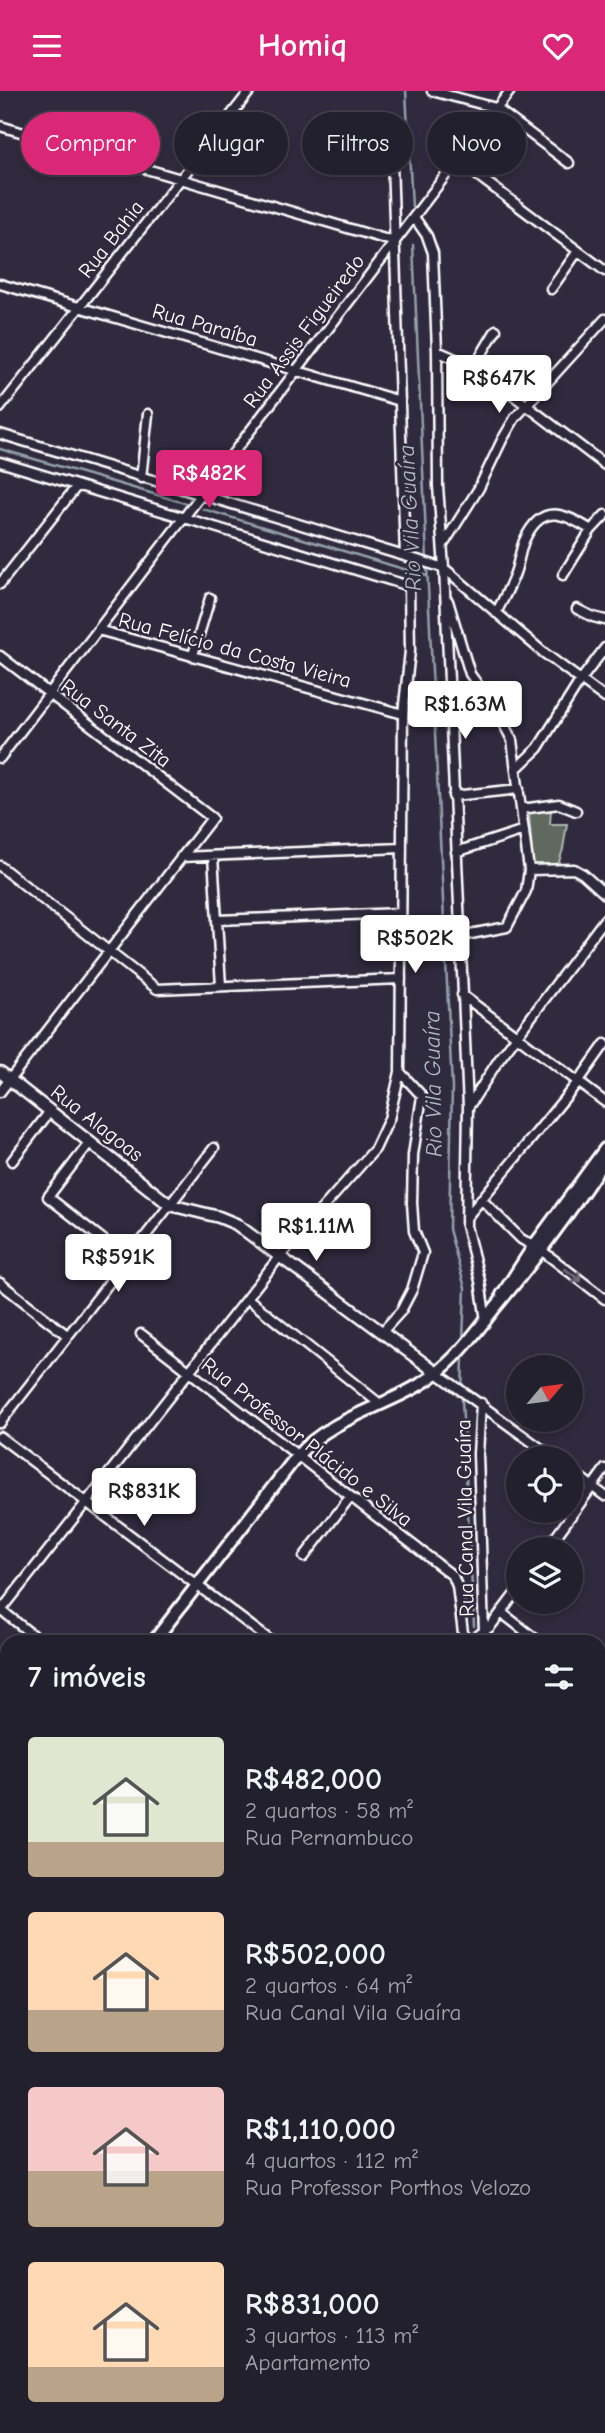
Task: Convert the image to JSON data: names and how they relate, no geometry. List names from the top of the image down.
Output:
{
  "streets": {
    "street": [
      "Rua Bahia",
      "Rua Paraíba",
      "Rua Assis Figueiredo",
      "Rua Felício da Costa Vieira",
      "Rua Santa Zita",
      "Rua Alagoas",
      "Rua Professor Plácido e Silva",
      "Rua Canal Vila Guaíra"
    ]
  },
  "crossings": [
    ["Rua Bahia", "Rua Paraíba"],
    ["Rua Paraíba", "Rua Assis Figueiredo"],
    ["Rua Assis Figueiredo", "Rua Felício da Costa Vieira"],
    ["Rua Assis Figueiredo", "Rua Santa Zita"],
    ["Rua Professor Plácido e Silva", "Rua Canal Vila Guaíra"]
  ],
  "water": ["Rio Vila Guaíra"],
  "north": "top right",
  "page": {
    "header": "Homiq",
    "chip": [
      "Comprar",
      "Alugar",
      "Filtros",
      "Novo"
    ],
    "price": [
      "R$647K",
      "R$482K",
      "R$1.63M",
      "R$502K",
      "R$1.11M",
      "R$591K",
      "R$831K"
    ],
    "heading": "7 imóveis",
    "list": [
      {
        "name": "R$482,000",
        "note": "2 quartos · 58 m² · Rua Pernambuco"
      },
      {
        "name": "R$502,000",
        "note": "2 quartos · 64 m² · Rua Canal Vila Guaíra"
      },
      {
        "name": "R$1,110,000",
        "note": "4 quartos · 112 m² · Rua Professor Porthos Velozo"
      },
      {
        "name": "R$831,000",
        "note": "3 quartos · 113 m² · Apartamento"
      }
    ]
  }
}
